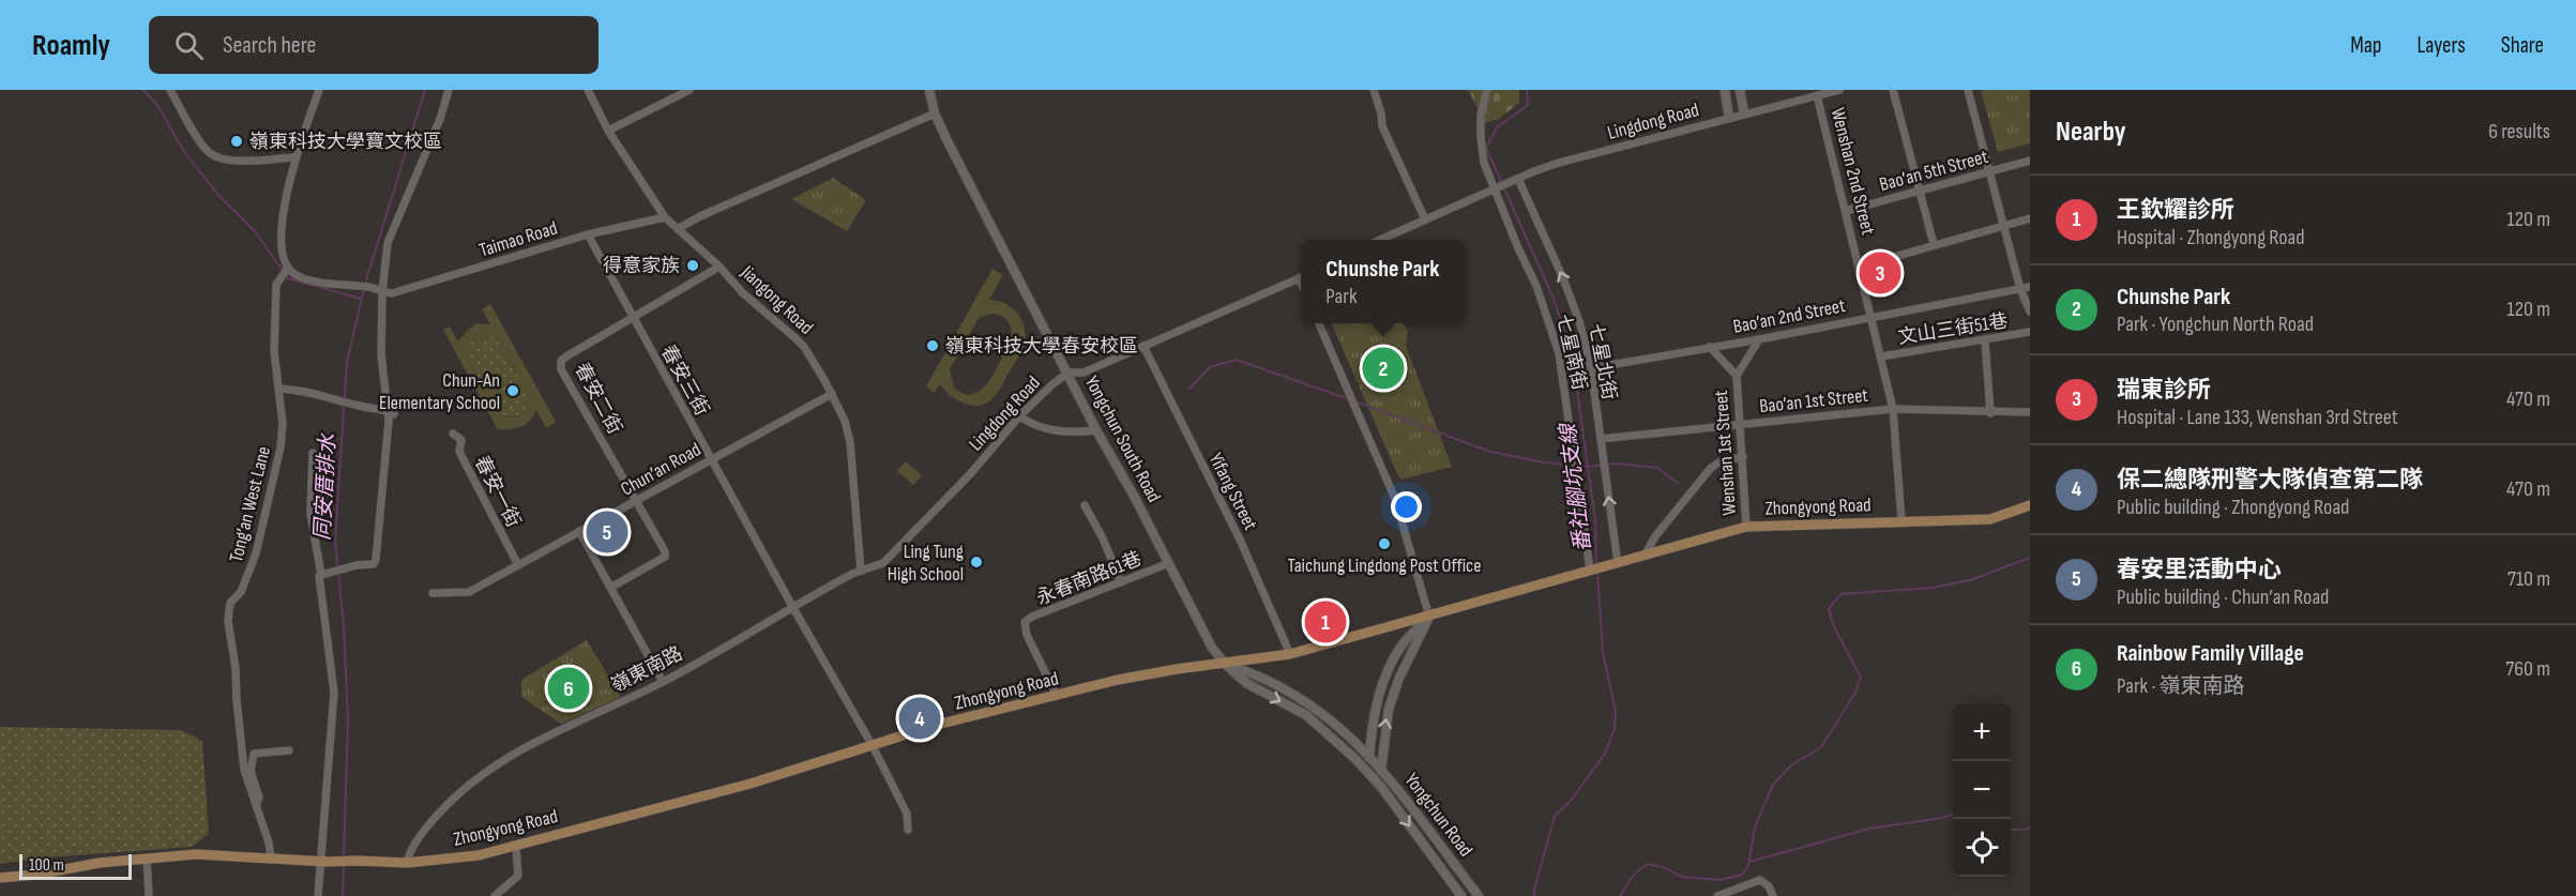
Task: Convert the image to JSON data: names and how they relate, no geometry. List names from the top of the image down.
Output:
{
  "streets": {
    "main road": ["Zhongyong Road"],
    "street": [
      "Lingdong Road",
      "Bao’an 5th Street",
      "Wenshan 2nd Street",
      "Taimao Road",
      "Jiangong Road",
      "Bao’an 2nd Street",
      "文山三街51巷",
      "七星南街",
      "七星北街",
      "春安三街",
      "春安二街",
      "Bao’an 1st Street",
      "Yongchun South Road",
      "Wenshan 1st Street",
      "Chun’an Road",
      "春安一街",
      "Yifang Street",
      "Tong’an West Lane",
      "永春南路61巷",
      "嶺東南路",
      "Yongchun Road"
    ]
  },
  "crossings": [
    ["Lingdong Road", "Wenshan 2nd Street"],
    ["Lingdong Road", "Jiangong Road"],
    ["Lingdong Road", "七星南街"],
    ["Lingdong Road", "七星北街"],
    ["Lingdong Road", "Yongchun South Road"],
    ["Lingdong Road", "Yifang Street"],
    ["Lingdong Road", "嶺東南路"],
    ["Bao’an 5th Street", "Wenshan 2nd Street"],
    ["Wenshan 2nd Street", "Bao’an 2nd Street"],
    ["Wenshan 2nd Street", "文山三街51巷"],
    ["Wenshan 2nd Street", "Bao’an 1st Street"],
    ["Wenshan 2nd Street", "Zhongyong Road"],
    ["Taimao Road", "Jiangong Road"],
    ["Taimao Road", "春安三街"],
    ["Jiangong Road", "春安二街"],
    ["Jiangong Road", "Chun’an Road"],
    ["Jiangong Road", "嶺東南路"],
    ["Bao’an 2nd Street", "七星北街"],
    ["七星南街", "Zhongyong Road"],
    ["七星北街", "Bao’an 1st Street"],
    ["七星北街", "Zhongyong Road"],
    ["春安三街", "春安二街"],
    ["春安三街", "Chun’an Road"],
    ["春安三街", "嶺東南路"],
    ["春安二街", "Chun’an Road"],
    ["Bao’an 1st Street", "Wenshan 1st Street"],
    ["Yongchun South Road", "Zhongyong Road"],
    ["Yongchun South Road", "永春南路61巷"],
    ["Yongchun South Road", "Yongchun Road"],
    ["Wenshan 1st Street", "Zhongyong Road"],
    ["Chun’an Road", "春安一街"],
    ["Yifang Street", "Zhongyong Road"],
    ["Zhongyong Road", "永春南路61巷"],
    ["Zhongyong Road", "嶺東南路"]
  ],
  "one_way": ["七星北街"],
  "water": ["同安厝排水", "番社腳坑支線"],
  "places": [
    "嶺東科技大學寶文校區",
    "得意家族",
    "嶺東科技大學春安校區",
    "Chun-An Elementary School",
    "Taichung Lingdong Post Office",
    "Ling Tung High School"
  ],
  "scale_bar": "100 m",
  "page": {
    "header": "Roamly",
    "search": "Search here",
    "nav": ["Map", "Layers", "Share"],
    "heading": ["Nearby", "6 results"],
    "list": [
      {
        "mark": "1",
        "name": "王欽耀診所",
        "note": "Hospital · Zhongyong Road",
        "value": "120 m"
      },
      {
        "mark": "2",
        "name": "Chunshe Park",
        "note": "Park · Yongchun North Road",
        "value": "120 m"
      },
      {
        "mark": "3",
        "name": "瑞東診所",
        "note": "Hospital · Lane 133, Wenshan 3rd Street",
        "value": "470 m"
      },
      {
        "mark": "4",
        "name": "保二總隊刑警大隊偵查第二隊",
        "note": "Public building · Zhongyong Road",
        "value": "470 m"
      },
      {
        "mark": "5",
        "name": "春安里活動中心",
        "note": "Public building · Chun’an Road",
        "value": "710 m"
      },
      {
        "mark": "6",
        "name": "Rainbow Family Village",
        "note": "Park · 嶺東南路",
        "value": "760 m"
      }
    ],
    "popup": ["Chunshe Park", "Park"],
    "pins": [
      "3",
      "2",
      "5",
      "1",
      "6",
      "4"
    ],
    "map_buttons": ["+", "−"],
    "scale": "100 m"
  }
}
